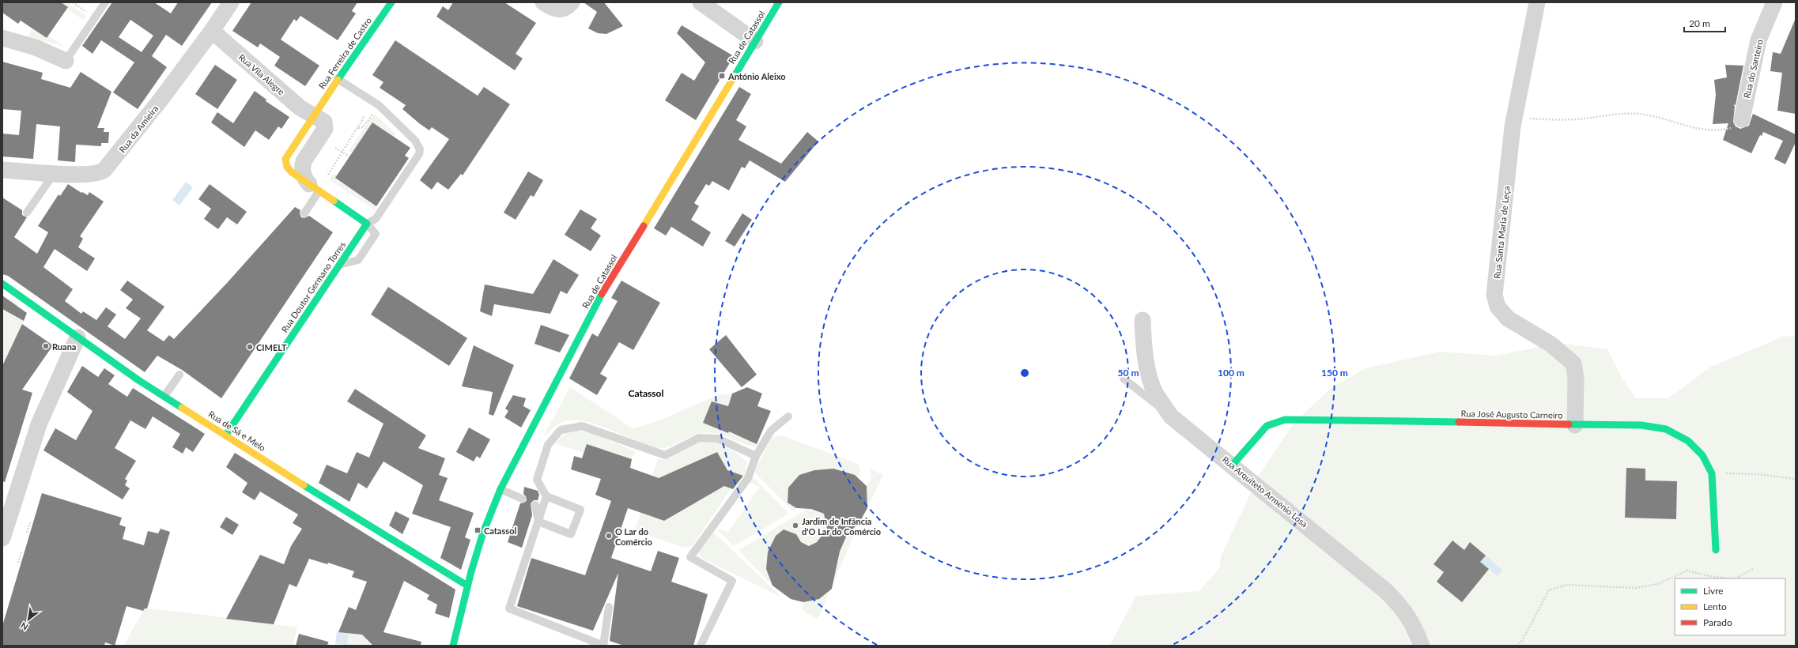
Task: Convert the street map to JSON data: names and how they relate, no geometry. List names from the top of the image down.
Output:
{
  "streets": {
    "street": [
      "Rua de Catassol",
      "Rua Ferreira de Castro",
      "Rua do Santeiro",
      "Rua Vila Alegre",
      "Rua da Amieira",
      "Rua Santa Maria de Leça",
      "Rua Doutor Germano Torres",
      "Rua José Augusto Carneiro",
      "Rua de Sá e Melo",
      "Rua Arquiteto Arménio Losa"
    ]
  },
  "crossings": [
    ["Rua de Catassol", "Rua de Sá e Melo"],
    ["Rua Ferreira de Castro", "Rua Vila Alegre"],
    ["Rua Vila Alegre", "Rua da Amieira"],
    ["Rua Santa Maria de Leça", "Rua José Augusto Carneiro"],
    ["Rua Doutor Germano Torres", "Rua de Sá e Melo"],
    ["Rua José Augusto Carneiro", "Rua Arquiteto Arménio Losa"]
  ],
  "districts": ["Catassol"],
  "places": {
    "transit": ["António Aleixo", "Catassol"],
    "other": [
      "Ruana",
      "CIMELT",
      "Jardim de Infância d'O Lar do Comércio",
      "O Lar do Comércio"
    ]
  },
  "legend": ["Livre", "Lento", "Parado"],
  "scale_bar": "20 m",
  "north": "bottom left",
  "rings": ["50 m", "100 m", "150 m"]
}
